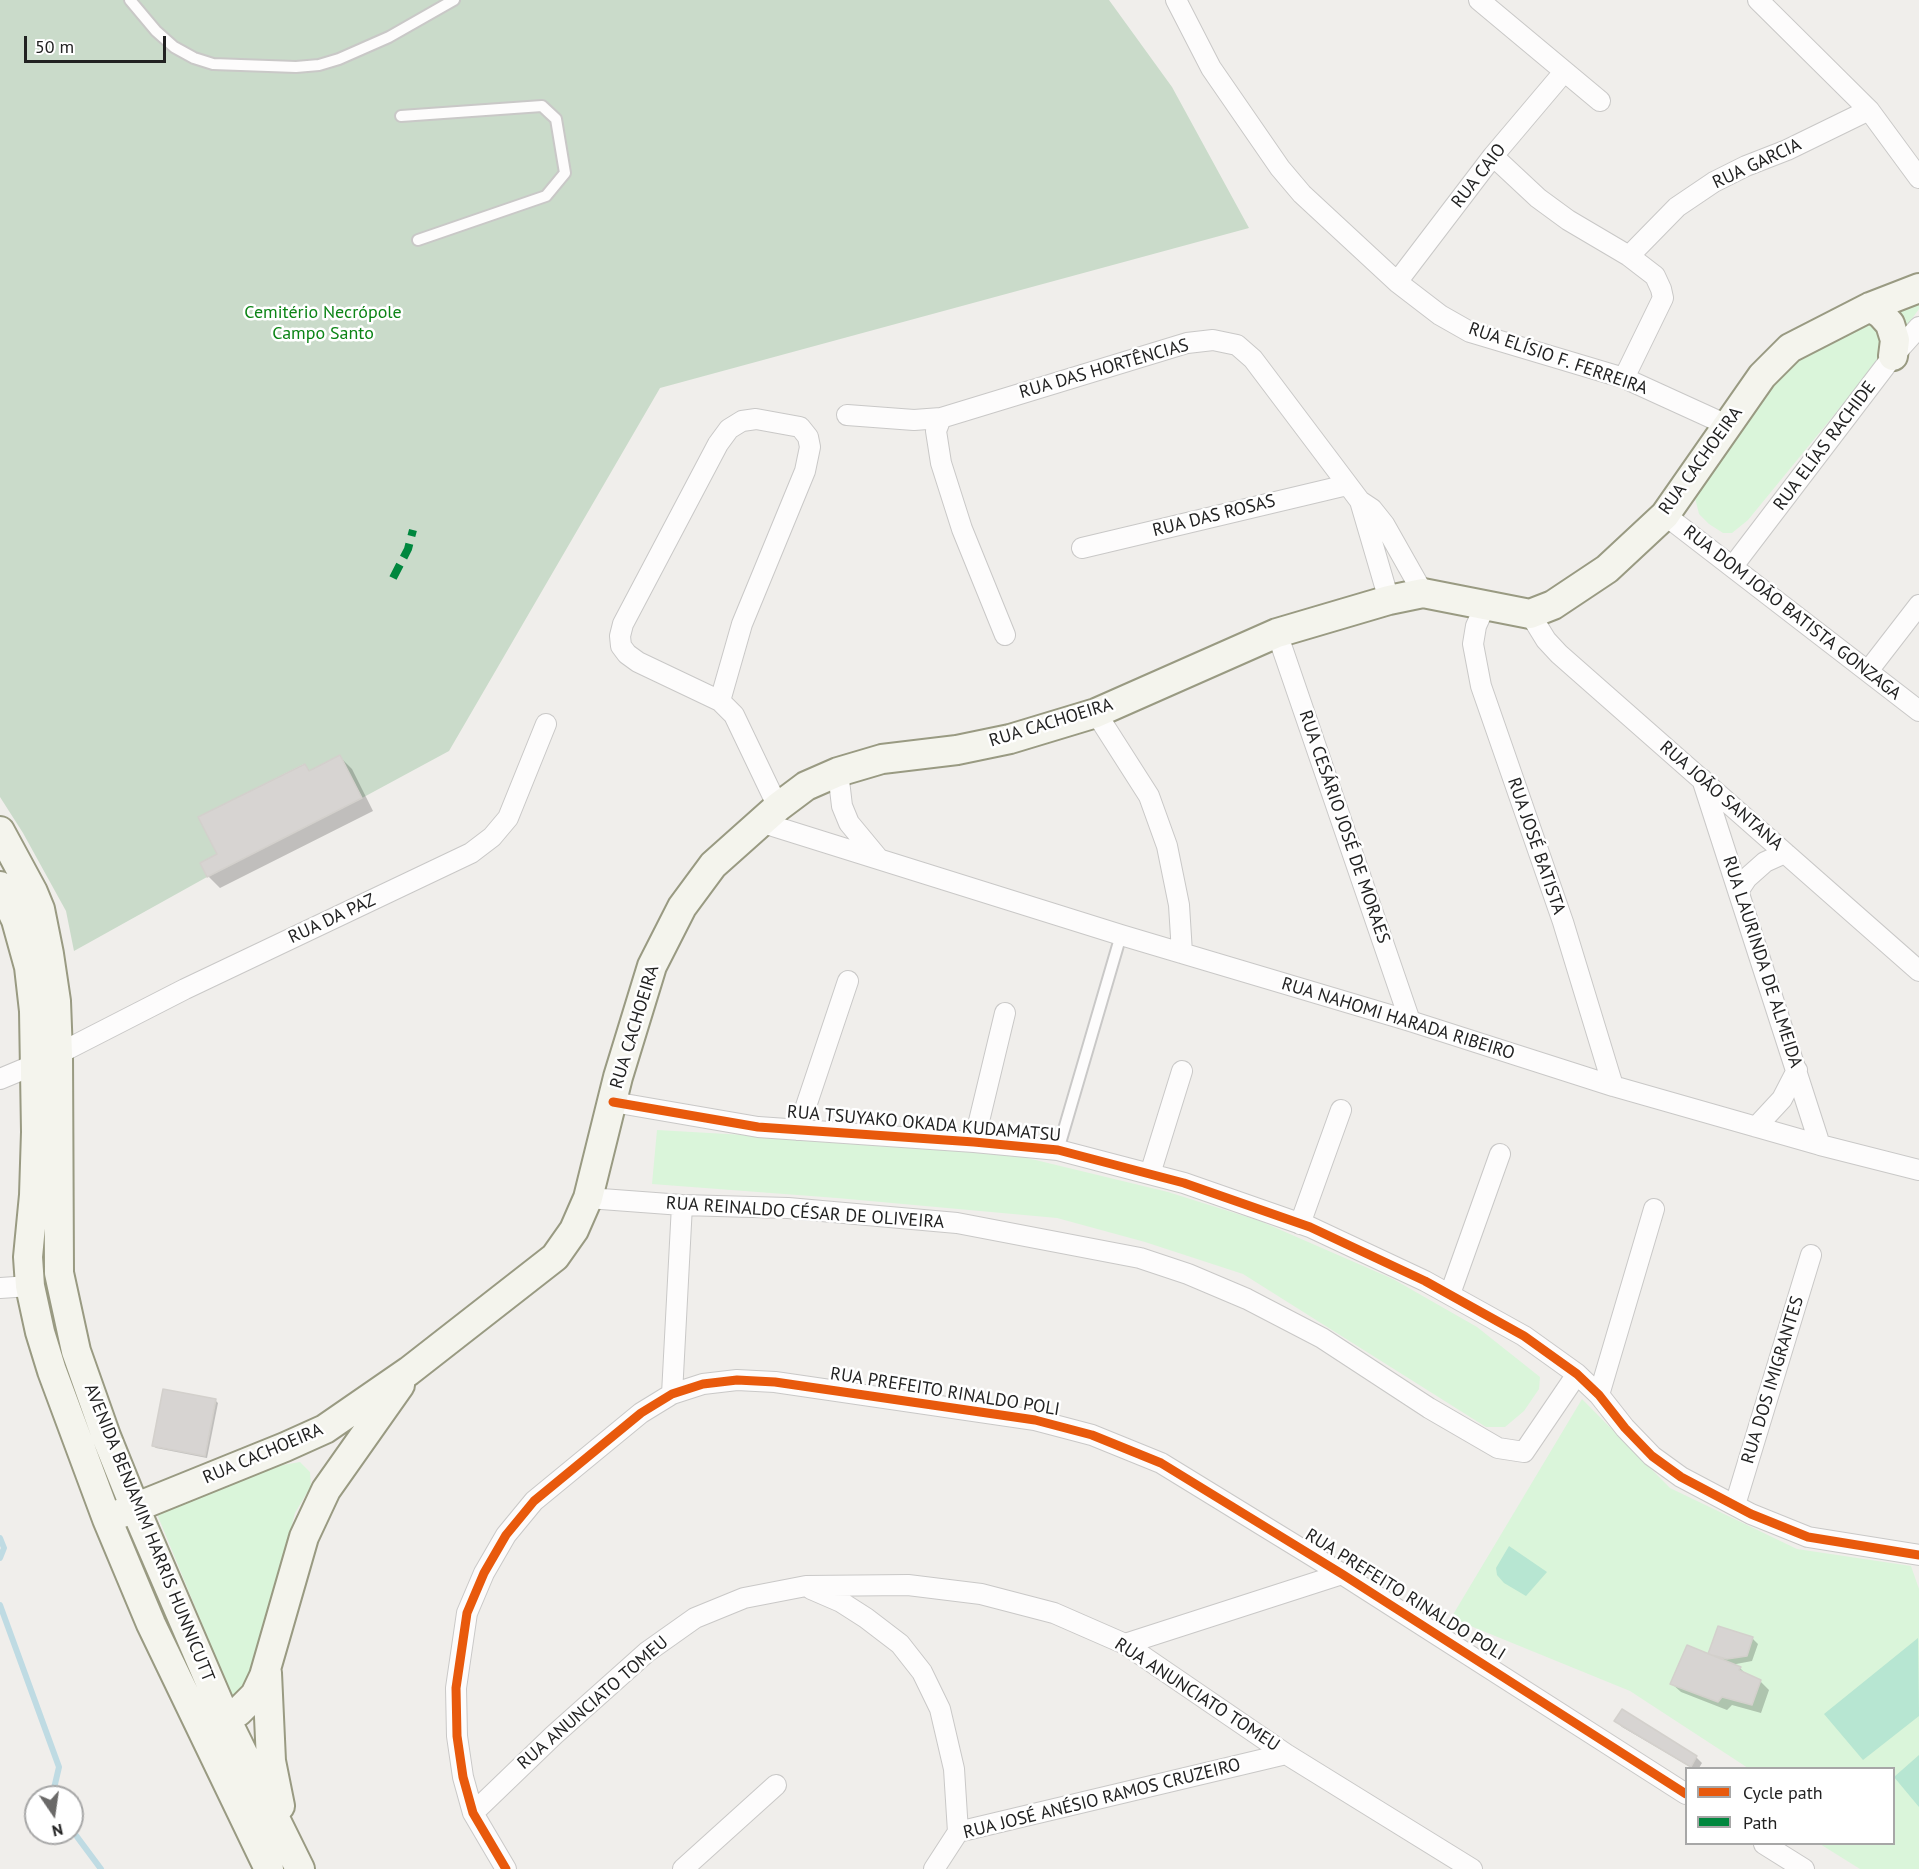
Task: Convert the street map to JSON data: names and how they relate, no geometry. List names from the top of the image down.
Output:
{
  "streets": {
    "main road": ["RUA CACHOEIRA", "AVENIDA BENJAMIM HARRIS HUNNICUTT"],
    "street": [
      "RUA GARCIA",
      "RUA CAIO",
      "RUA ELÍSIO F. FERREIRA",
      "RUA DAS HORTÊNCIAS",
      "RUA ELÍAS RACHIDE",
      "RUA DAS ROSAS",
      "RUA DOM JOÃO BATISTA GONZAGA",
      "RUA JOÃO SANTANA",
      "RUA CESÁRIO JOSÉ DE MORAES",
      "RUA JOSÉ BATISTA",
      "RUA DA PAZ",
      "RUA LAURINDA DE ALMEIDA",
      "RUA NAHOMI HARADA RIBEIRO",
      "RUA TSUYAKO OKADA KUDAMATSU",
      "RUA REINALDO CÉSAR DE OLIVEIRA",
      "RUA DOS IMIGRANTES",
      "RUA PREFEITO RINALDO POLI",
      "RUA ANUNCIATO TOMEU",
      "RUA JOSÉ ANÉSIO RAMOS CRUZEIRO"
    ]
  },
  "crossings": [
    ["RUA CAIO", "RUA ELÍSIO F. FERREIRA"],
    ["RUA ELÍSIO F. FERREIRA", "RUA CACHOEIRA"],
    ["RUA DAS HORTÊNCIAS", "RUA CACHOEIRA"],
    ["RUA DAS HORTÊNCIAS", "RUA DAS ROSAS"],
    ["RUA ELÍAS RACHIDE", "RUA DOM JOÃO BATISTA GONZAGA"],
    ["RUA CACHOEIRA", "RUA DOM JOÃO BATISTA GONZAGA"],
    ["RUA CACHOEIRA", "RUA JOÃO SANTANA"],
    ["RUA CACHOEIRA", "RUA CESÁRIO JOSÉ DE MORAES"],
    ["RUA CACHOEIRA", "RUA JOSÉ BATISTA"],
    ["RUA CACHOEIRA", "RUA NAHOMI HARADA RIBEIRO"],
    ["RUA CACHOEIRA", "RUA TSUYAKO OKADA KUDAMATSU"],
    ["RUA CACHOEIRA", "RUA REINALDO CÉSAR DE OLIVEIRA"],
    ["RUA CACHOEIRA", "AVENIDA BENJAMIM HARRIS HUNNICUTT"],
    ["RUA JOÃO SANTANA", "RUA LAURINDA DE ALMEIDA"],
    ["RUA CESÁRIO JOSÉ DE MORAES", "RUA NAHOMI HARADA RIBEIRO"],
    ["RUA JOSÉ BATISTA", "RUA NAHOMI HARADA RIBEIRO"],
    ["RUA DA PAZ", "AVENIDA BENJAMIM HARRIS HUNNICUTT"],
    ["RUA LAURINDA DE ALMEIDA", "RUA NAHOMI HARADA RIBEIRO"],
    ["RUA TSUYAKO OKADA KUDAMATSU", "RUA REINALDO CÉSAR DE OLIVEIRA"],
    ["RUA TSUYAKO OKADA KUDAMATSU", "RUA DOS IMIGRANTES"],
    ["RUA PREFEITO RINALDO POLI", "RUA ANUNCIATO TOMEU"],
    ["RUA ANUNCIATO TOMEU", "RUA JOSÉ ANÉSIO RAMOS CRUZEIRO"]
  ],
  "parks": ["Cemitério Necrópole Campo Santo"],
  "legend": ["Cycle path", "Path"],
  "scale_bar": "50 m",
  "north": "bottom"
}
